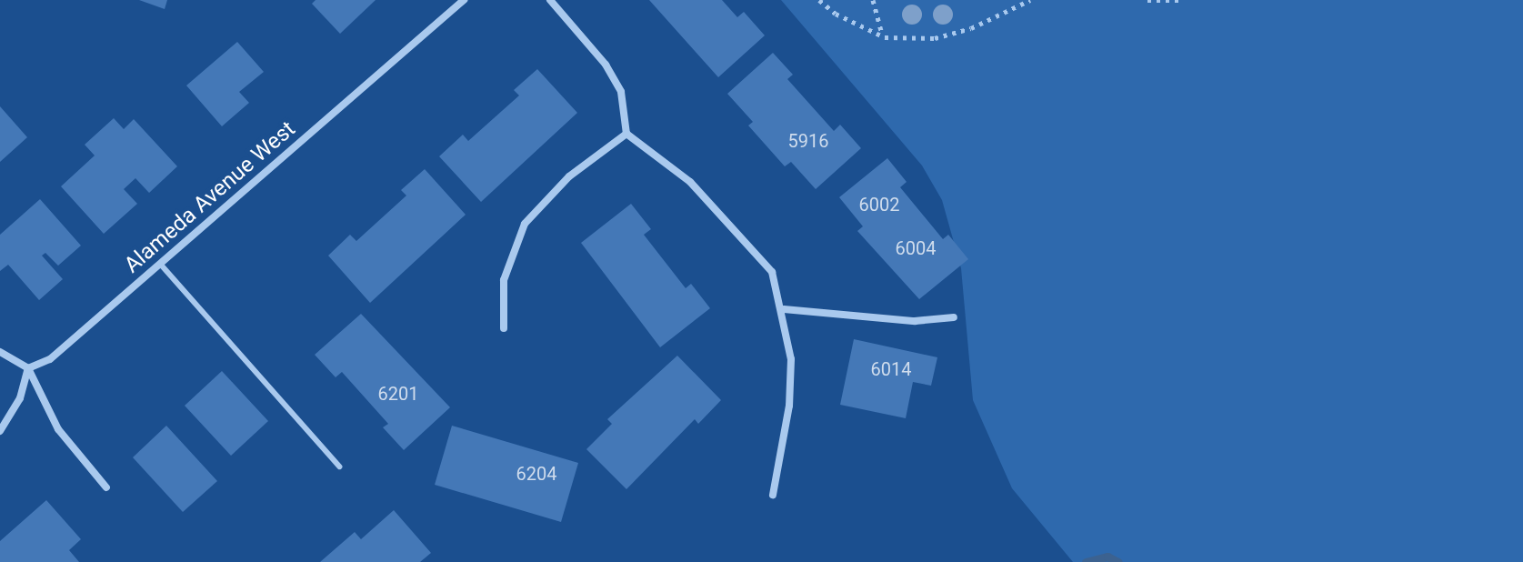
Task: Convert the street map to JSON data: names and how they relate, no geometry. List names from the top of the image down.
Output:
{
  "streets": {
    "street": ["Alameda Avenue West"]
  },
  "house_numbers": [
    "5916",
    "6002",
    "6004",
    "6014",
    "6201",
    "6204"
  ]
}
